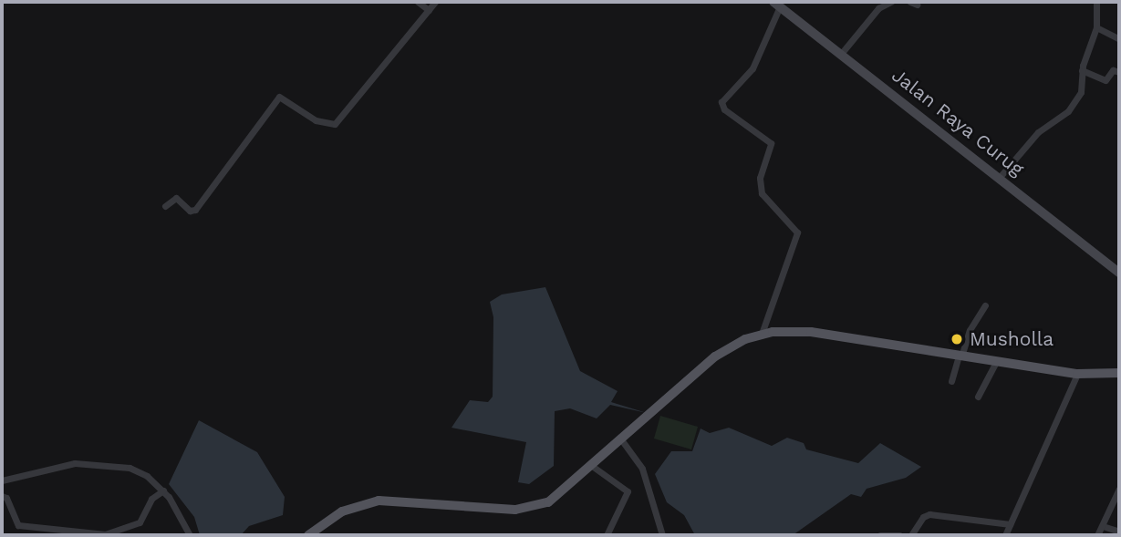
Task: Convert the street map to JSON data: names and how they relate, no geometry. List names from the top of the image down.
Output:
{
  "streets": {
    "street": ["Jalan Raya Curug"]
  },
  "places": ["Musholla"]
}
